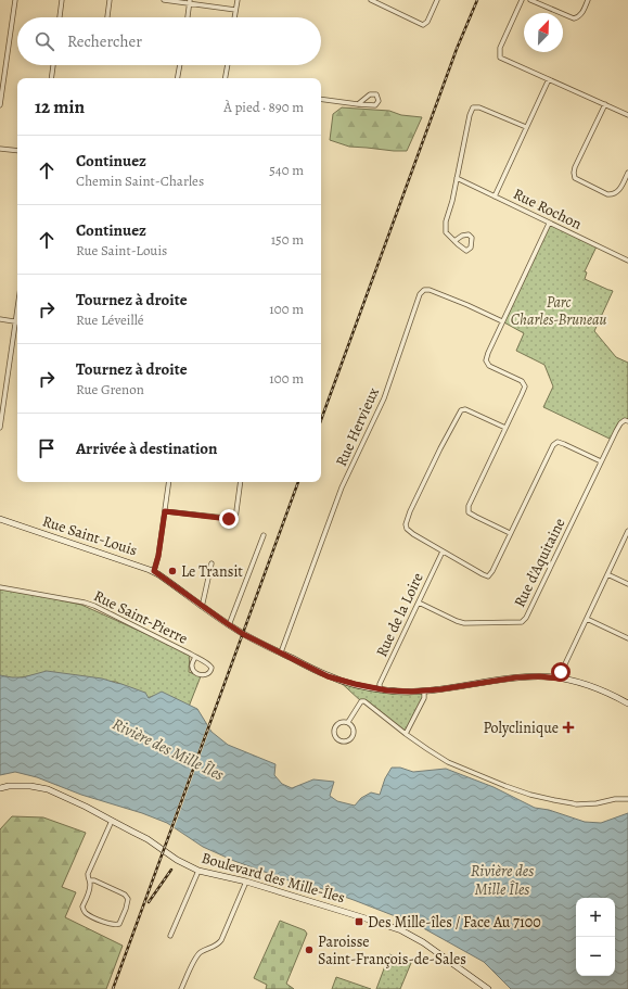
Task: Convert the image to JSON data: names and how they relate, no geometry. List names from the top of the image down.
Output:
{
  "streets": {
    "main road": ["Rue Saint-Louis", "Boulevard des Mille-Îles"],
    "street": [
      "Rue Rochon",
      "Rue Hervieux",
      "Rue d'Aquitaine",
      "Rue de la Loire",
      "Rue Saint-Pierre"
    ]
  },
  "crossings": [
    ["Rue Hervieux", "Rue Saint-Louis"],
    ["Rue Saint-Louis", "Rue de la Loire"],
    ["Rue d'Aquitaine", "Rue de la Loire"]
  ],
  "water": ["Rivière des Mille Îles"],
  "parks": ["Parc Charles-Bruneau"],
  "places": {
    "other": ["Le Transit", "Paroisse Saint-François-de-Sales"],
    "health": ["Polyclinique"],
    "transit": ["Des Mille-îles / Face Au 7100"]
  },
  "north": "top right",
  "page": {
    "search": "Rechercher",
    "heading": ["12 min", "À pied · 890 m"],
    "list": [
      ["Continuez", "Chemin Saint-Charles", "540 m"],
      ["Continuez", "Rue Saint-Louis", "150 m"],
      ["Tournez à droite", "Rue Léveillé", "100 m"],
      ["Tournez à droite", "Rue Grenon", "100 m"],
      "Arrivée à destination"
    ],
    "map_buttons": ["+", "−"]
  }
}
